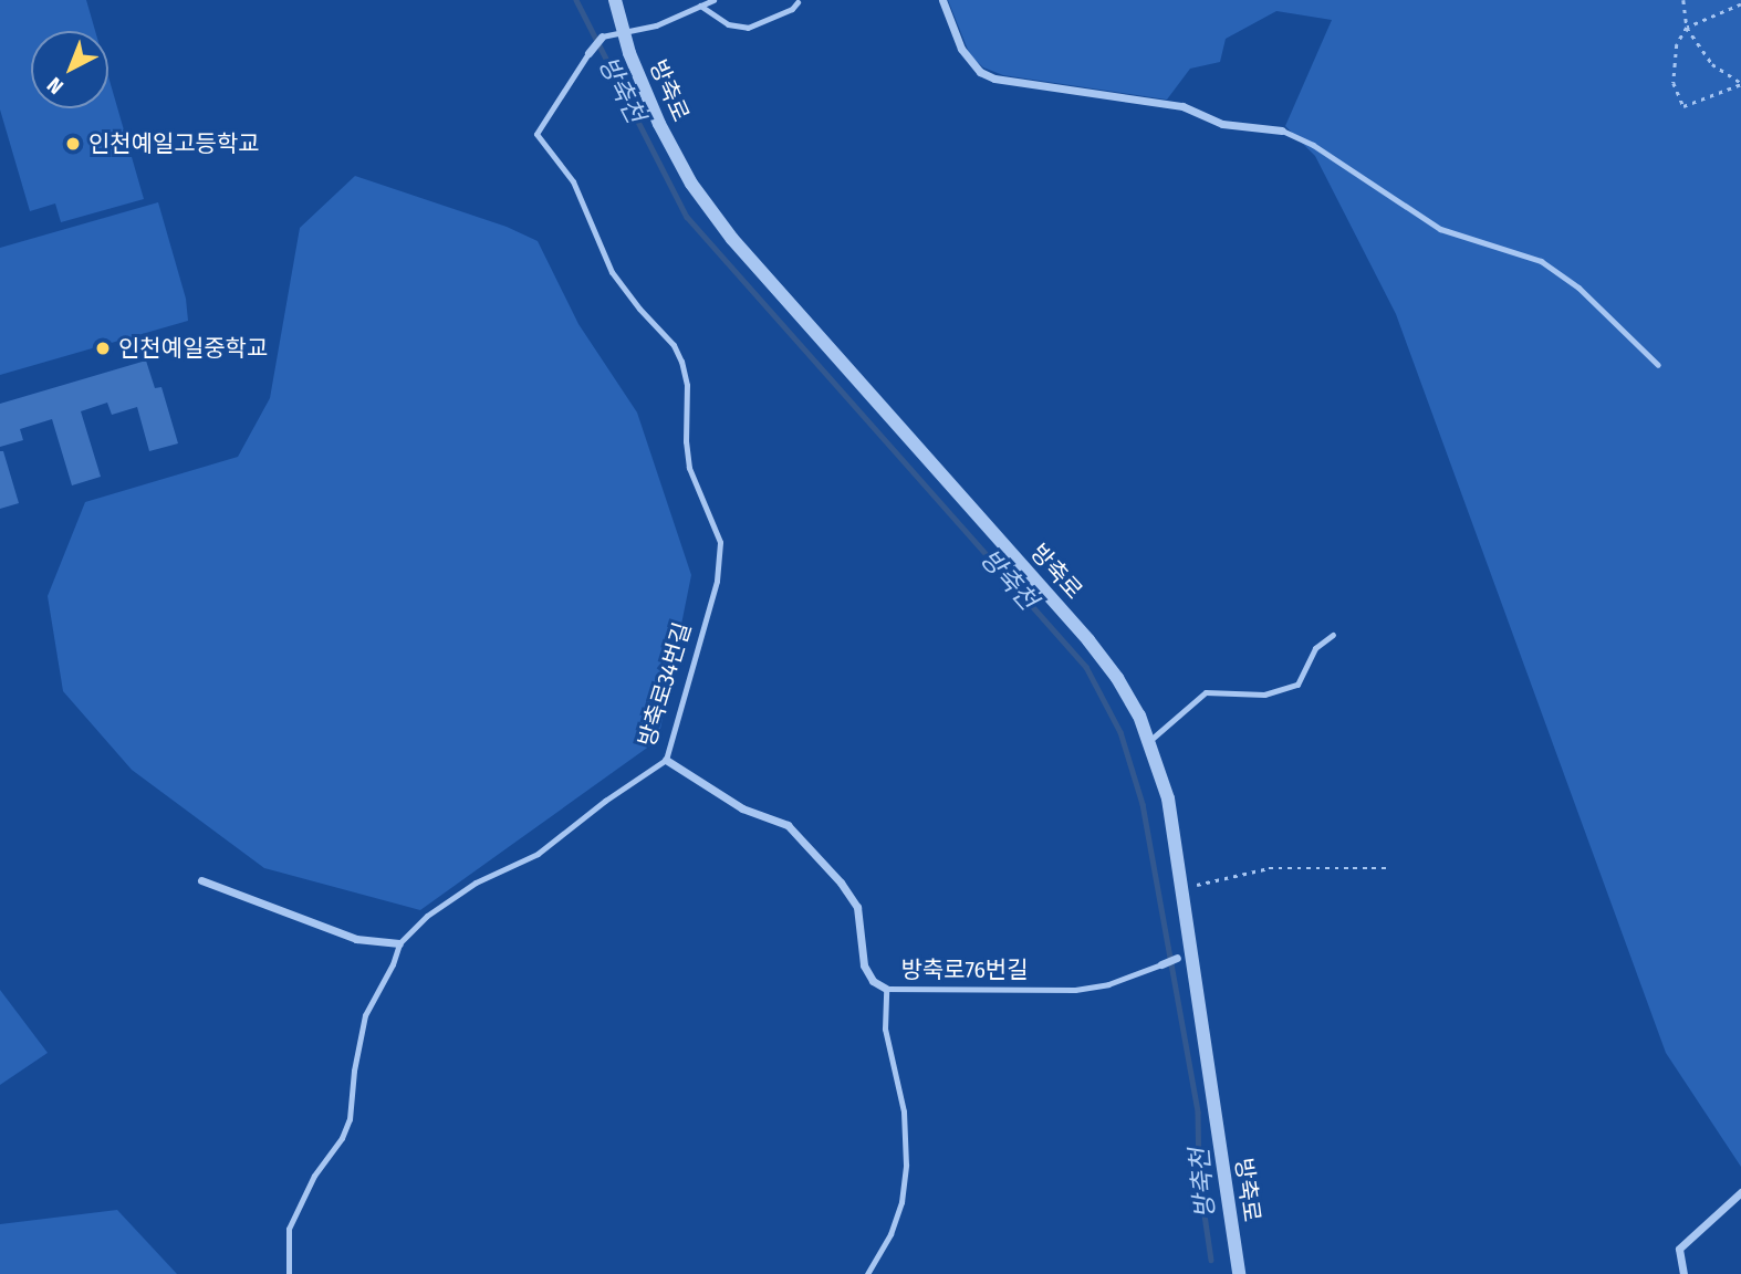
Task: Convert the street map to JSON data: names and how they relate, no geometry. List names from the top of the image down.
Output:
{
  "streets": {
    "street": ["방축로", "방축로34번길", "방축로76번길"]
  },
  "crossings": [
    ["방축로", "방축로34번길"],
    ["방축로", "방축로76번길"]
  ],
  "water": ["방축천"],
  "places": ["인천예일고등학교", "인천예일중학교"],
  "north": "bottom left"
}
